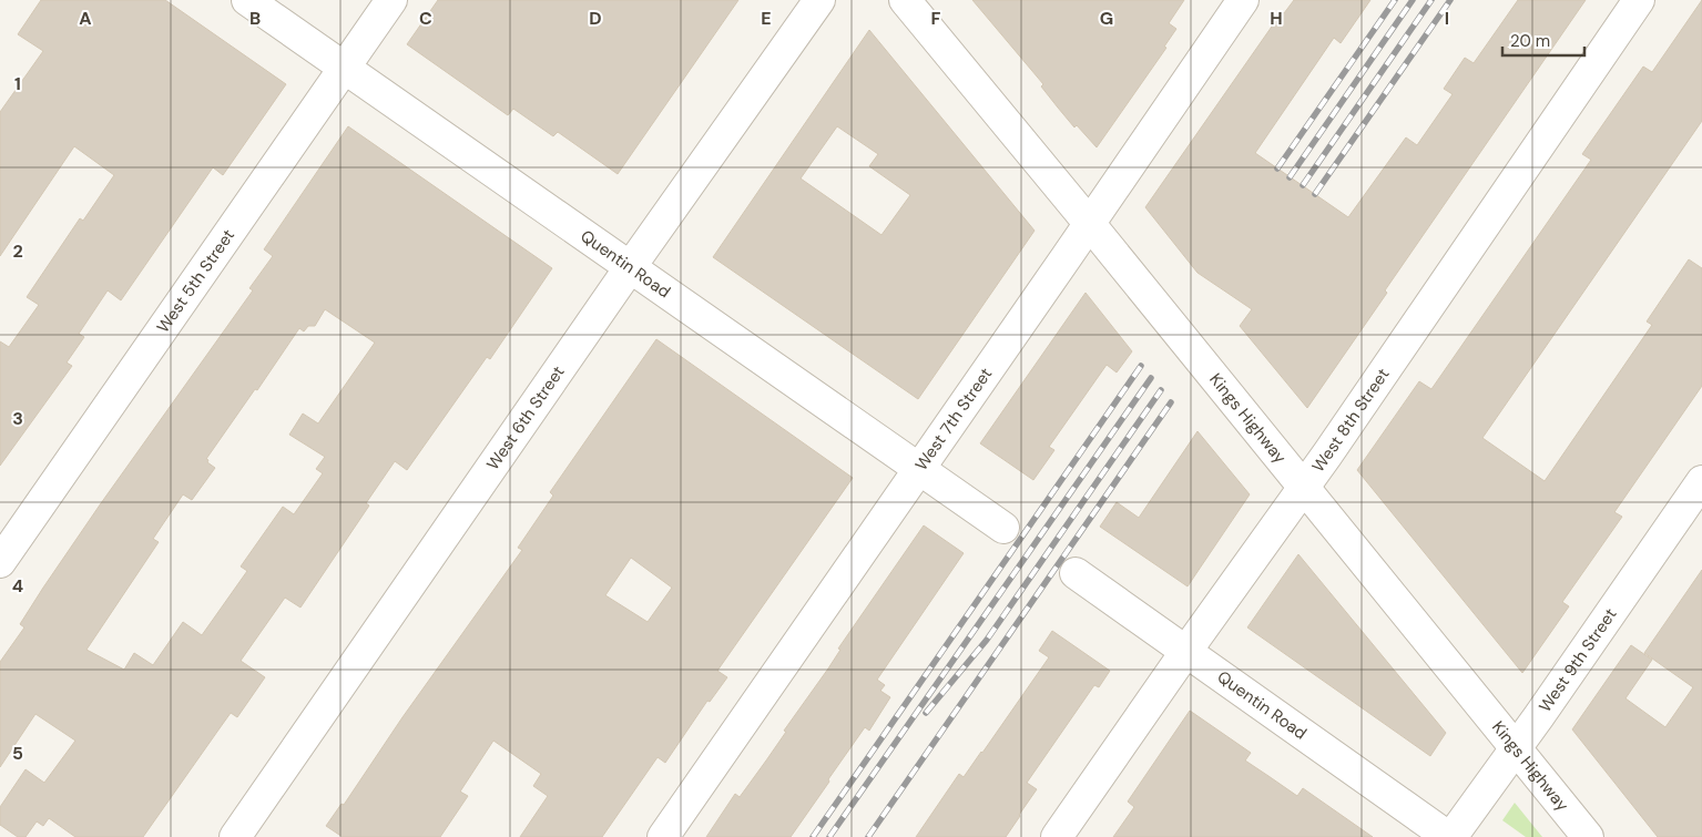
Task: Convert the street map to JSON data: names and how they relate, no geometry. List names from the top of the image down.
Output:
{
  "streets": {
    "street": [
      "Quentin Road",
      "West 5th Street",
      "West 6th Street",
      "Kings Highway",
      "West 7th Street",
      "West 8th Street",
      "West 9th Street"
    ]
  },
  "crossings": [
    ["Quentin Road", "West 5th Street"],
    ["Quentin Road", "West 6th Street"],
    ["Quentin Road", "West 7th Street"],
    ["Quentin Road", "West 8th Street"],
    ["Quentin Road", "West 9th Street"],
    ["Kings Highway", "West 7th Street"],
    ["Kings Highway", "West 8th Street"],
    ["Kings Highway", "West 9th Street"]
  ],
  "scale_bar": "20 m",
  "grid": {
    "columns": [
      "A",
      "B",
      "C",
      "D",
      "E",
      "F",
      "G",
      "H",
      "I"
    ],
    "rows": [
      "1",
      "2",
      "3",
      "4",
      "5"
    ]
  }
}
